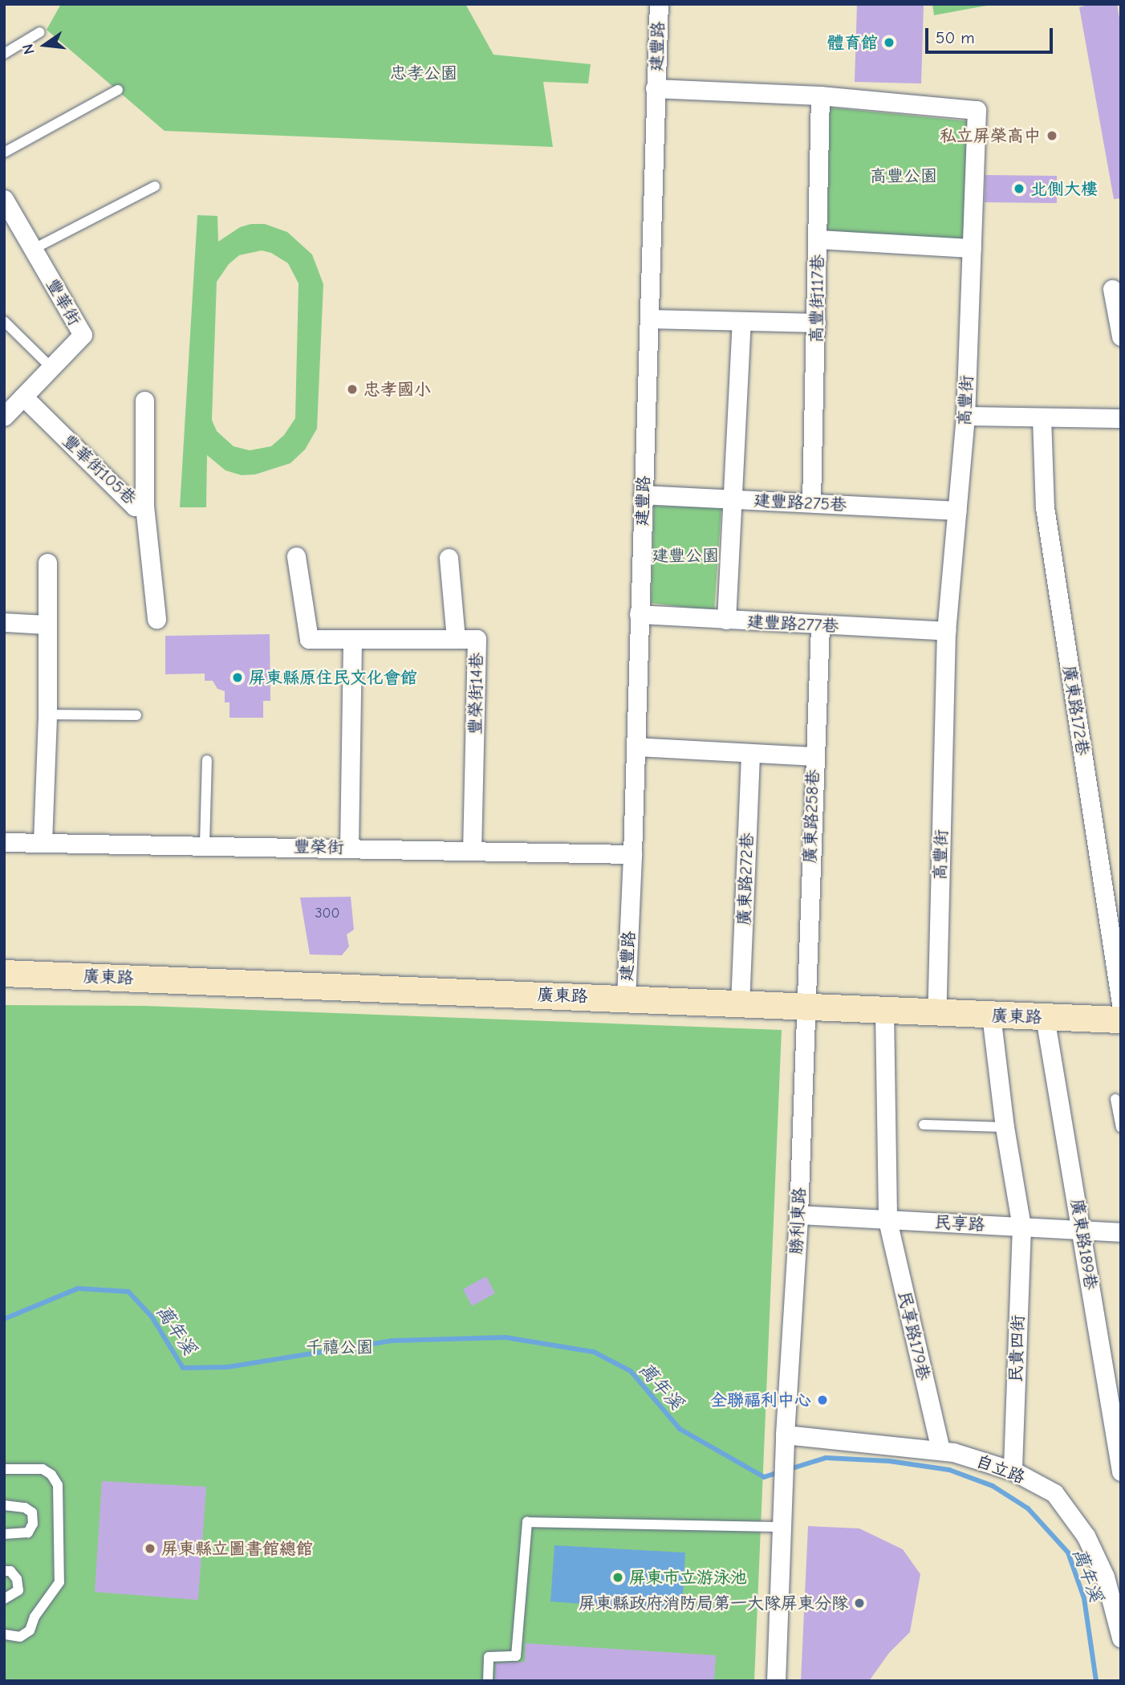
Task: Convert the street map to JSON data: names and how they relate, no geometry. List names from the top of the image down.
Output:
{
  "streets": {
    "street": [
      "建豐路",
      "高豐街117巷",
      "豐華街",
      "高豐街",
      "豐華街105巷",
      "建豐路275巷",
      "建豐路277巷",
      "豐榮街14巷",
      "廣東路172巷",
      "廣東路258巷",
      "豐榮街",
      "廣東路272巷",
      "廣東路",
      "勝利東路",
      "民享路",
      "廣東路189巷",
      "民享路179巷",
      "民貴四街",
      "自立路"
    ]
  },
  "crossings": [
    ["建豐路", "高豐街"],
    ["建豐路", "建豐路275巷"],
    ["建豐路", "建豐路277巷"],
    ["建豐路", "豐榮街"],
    ["建豐路", "廣東路"],
    ["高豐街117巷", "高豐街"],
    ["高豐街117巷", "建豐路275巷"],
    ["豐華街", "豐華街105巷"],
    ["高豐街", "建豐路275巷"],
    ["高豐街", "建豐路277巷"],
    ["高豐街", "廣東路"],
    ["建豐路277巷", "廣東路258巷"],
    ["豐榮街14巷", "豐榮街"],
    ["廣東路258巷", "廣東路"],
    ["廣東路258巷", "勝利東路"],
    ["廣東路272巷", "廣東路"],
    ["廣東路", "勝利東路"],
    ["廣東路", "廣東路189巷"],
    ["廣東路", "民享路179巷"],
    ["廣東路", "民貴四街"],
    ["勝利東路", "民享路"],
    ["勝利東路", "自立路"],
    ["民享路", "廣東路189巷"],
    ["民享路", "民享路179巷"],
    ["民享路", "民貴四街"],
    ["民享路179巷", "自立路"],
    ["民貴四街", "自立路"]
  ],
  "water": ["萬年溪"],
  "parks": [
    "忠孝公園",
    "高豐公園",
    "建豐公園",
    "千禧公園"
  ],
  "places": [
    "體育館",
    "私立屏榮高中",
    "北側大樓",
    "忠孝國小",
    "屏東縣原住民文化會館",
    "全聯福利中心",
    "屏東縣立圖書館總館",
    "屏東市立游泳池",
    "屏東縣政府消防局第一大隊屏東分隊"
  ],
  "house_numbers": ["300"],
  "scale_bar": "50 m",
  "north": "left"
}
